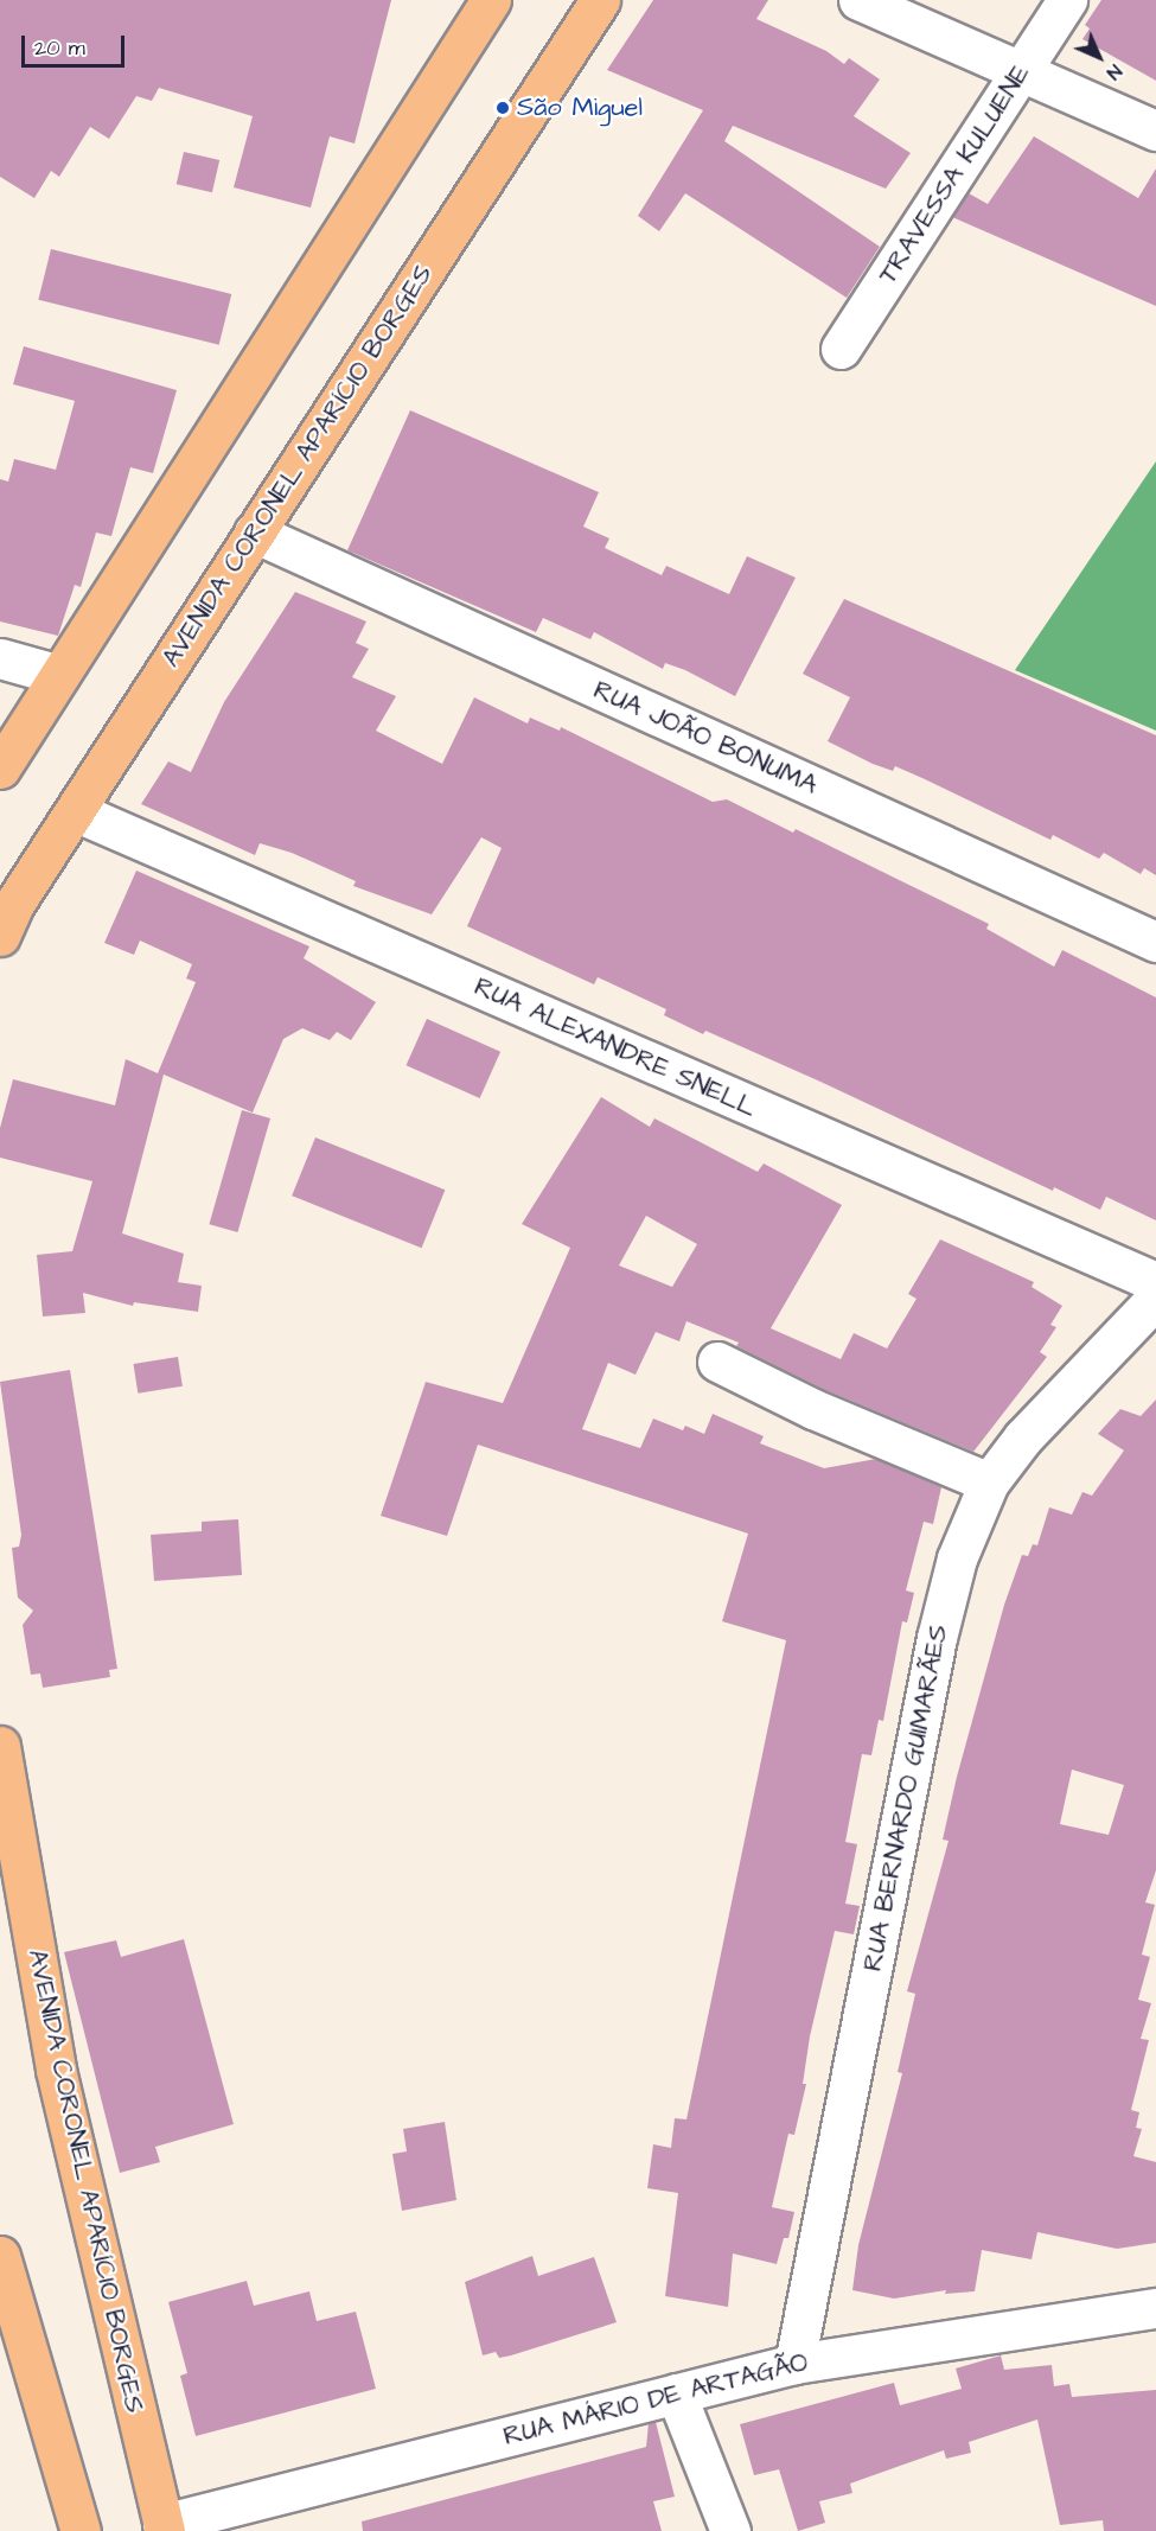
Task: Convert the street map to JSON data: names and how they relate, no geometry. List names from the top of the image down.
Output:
{
  "streets": {
    "main road": ["AVENIDA CORONEL APARÍCIO BORGES"],
    "street": [
      "TRAVESSA KULUENE",
      "RUA JOÃO BONUMA",
      "RUA ALEXANDRE SNELL",
      "RUA BERNARDO GUIMARÃES",
      "RUA MÁRIO DE ARTAGÃO"
    ]
  },
  "crossings": [
    ["AVENIDA CORONEL APARÍCIO BORGES", "RUA JOÃO BONUMA"],
    ["AVENIDA CORONEL APARÍCIO BORGES", "RUA ALEXANDRE SNELL"],
    ["AVENIDA CORONEL APARÍCIO BORGES", "RUA MÁRIO DE ARTAGÃO"],
    ["RUA BERNARDO GUIMARÃES", "RUA MÁRIO DE ARTAGÃO"]
  ],
  "places": ["São Miguel"],
  "scale_bar": "20 m",
  "north": "bottom right"
}
